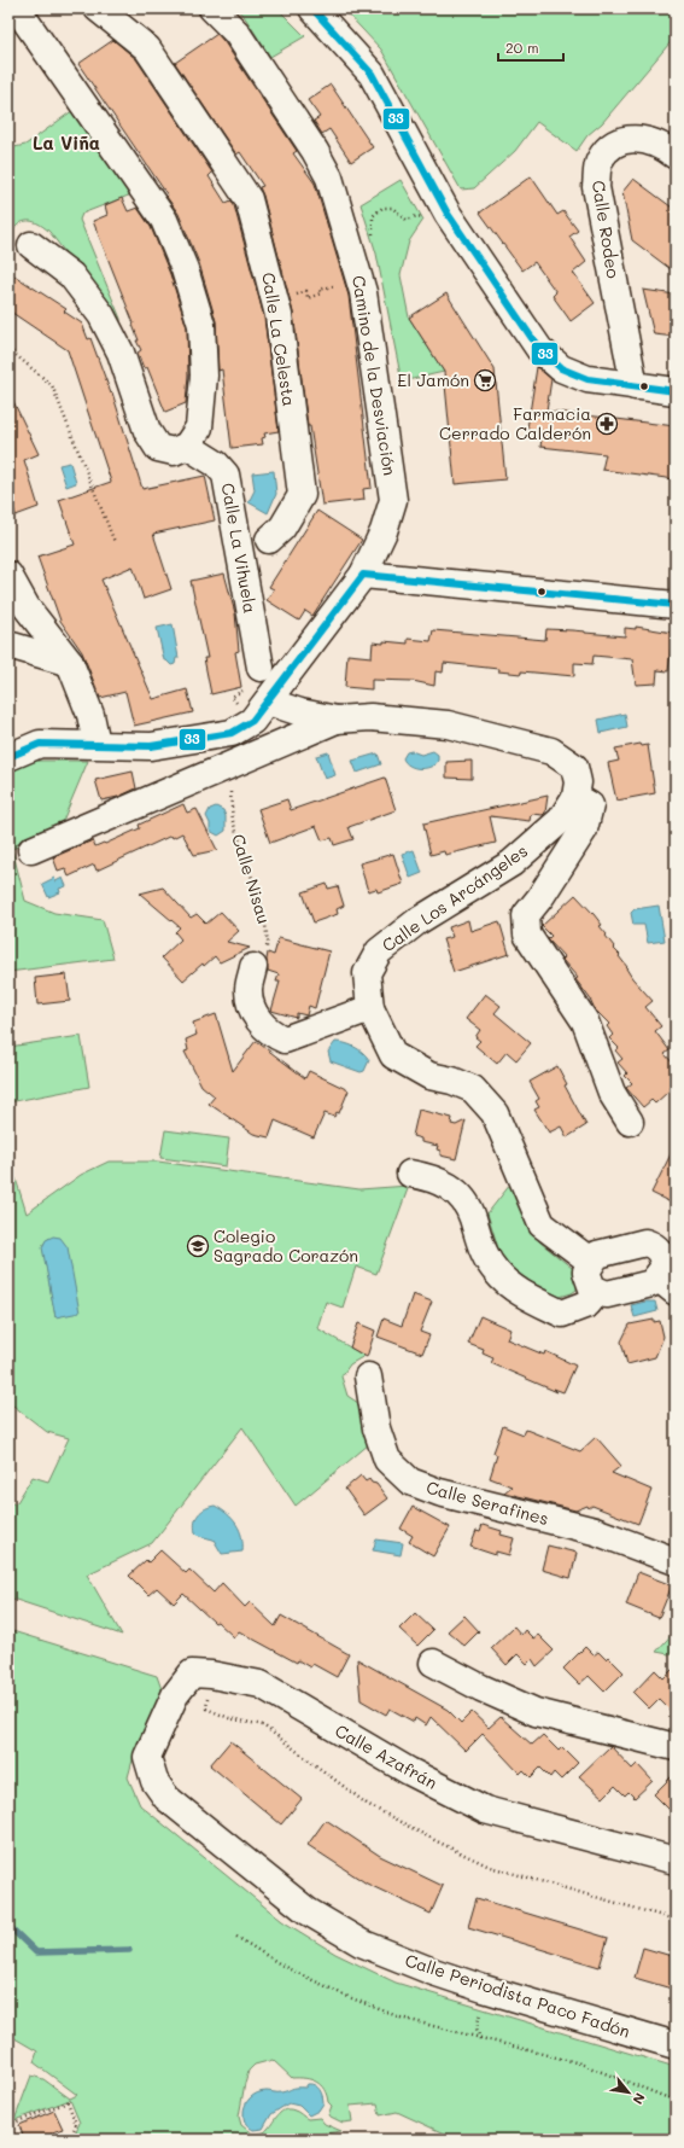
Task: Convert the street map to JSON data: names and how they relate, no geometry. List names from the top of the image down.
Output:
{
  "streets": {
    "street": [
      "Calle Rodeo",
      "Calle La Celesta",
      "Camino de la Desviación",
      "Calle La Vihuela",
      "Calle Los Arcángeles",
      "Calle Serafines",
      "Calle Azafrán",
      "Calle Periodista Paco Fadón"
    ],
    "path": ["Calle Nisau"]
  },
  "crossings": [
    ["Calle Azafrán", "Calle Periodista Paco Fadón"]
  ],
  "districts": ["La Viña"],
  "places": {
    "supermarket": ["El Jamón"],
    "pharmacy": ["Farmacia Cerrado Calderón"],
    "school or university": ["Colegio Sagrado Corazón"]
  },
  "lines": ["transit line 33"],
  "scale_bar": "20 m",
  "north": "bottom right"
}
